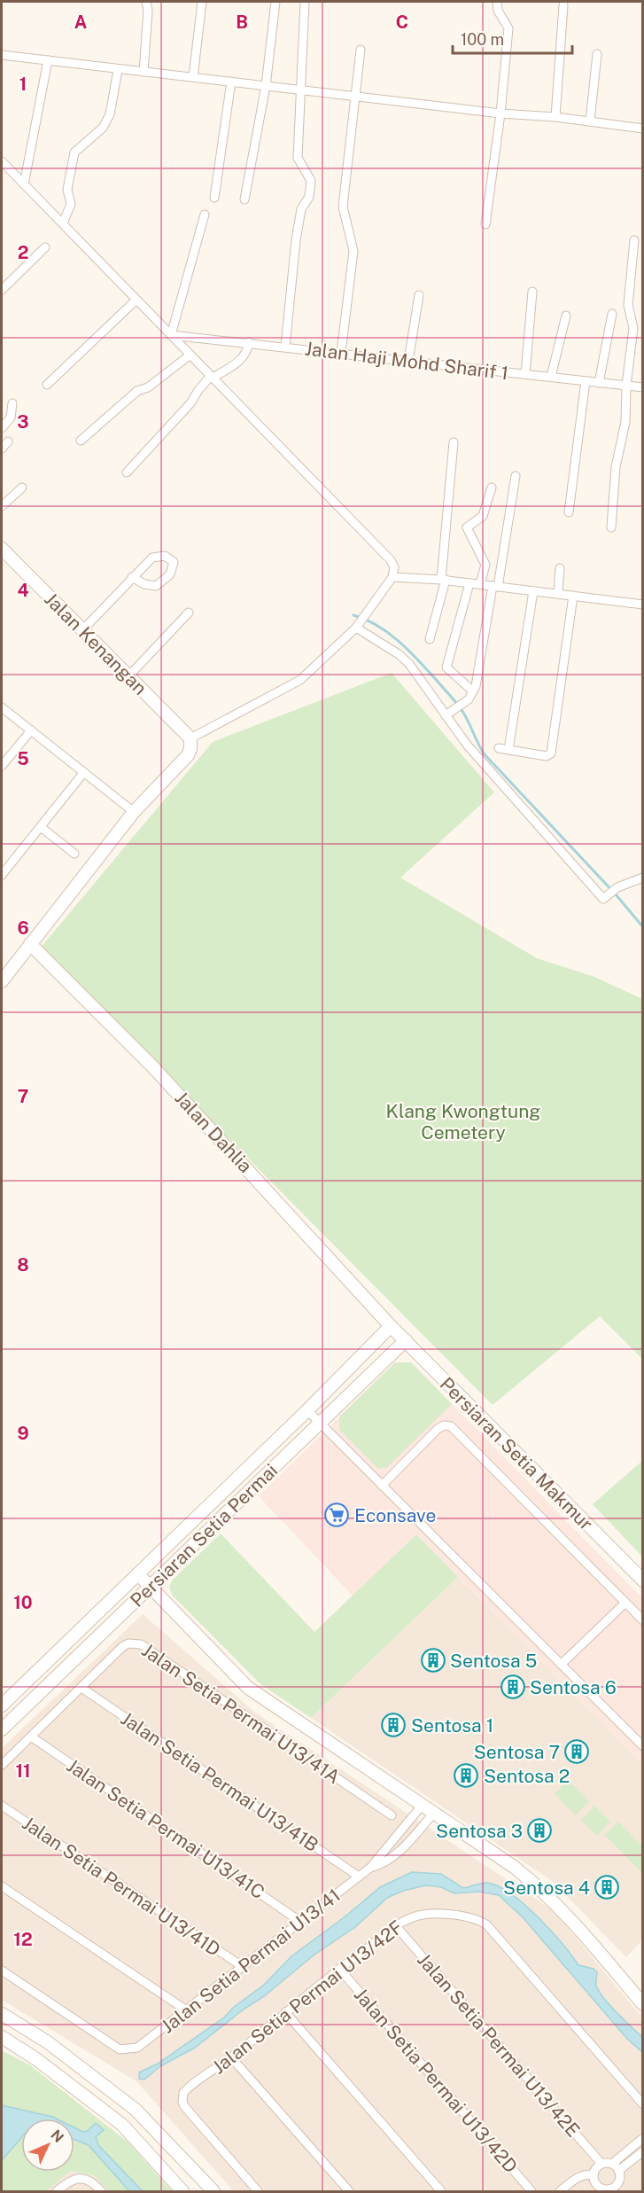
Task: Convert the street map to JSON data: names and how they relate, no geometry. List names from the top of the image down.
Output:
{
  "streets": {
    "street": [
      "Jalan Haji Mohd Sharif 1",
      "Jalan Kenangan",
      "Jalan Dahlia",
      "Persiaran Setia Makmur",
      "Persiaran Setia Permai",
      "Jalan Setia Permai U13/41A",
      "Jalan Setia Permai U13/41B",
      "Jalan Setia Permai U13/41C",
      "Jalan Setia Permai U13/41D",
      "Jalan Setia Permai U13/41",
      "Jalan Setia Permai U13/42F",
      "Jalan Setia Permai U13/42E",
      "Jalan Setia Permai U13/42D"
    ]
  },
  "crossings": [
    ["Jalan Dahlia", "Persiaran Setia Makmur"],
    ["Jalan Dahlia", "Persiaran Setia Permai"],
    ["Persiaran Setia Makmur", "Persiaran Setia Permai"],
    ["Jalan Setia Permai U13/41A", "Jalan Setia Permai U13/41B"],
    ["Jalan Setia Permai U13/41A", "Jalan Setia Permai U13/41C"],
    ["Jalan Setia Permai U13/41B", "Jalan Setia Permai U13/41"],
    ["Jalan Setia Permai U13/41C", "Jalan Setia Permai U13/41"],
    ["Jalan Setia Permai U13/41D", "Jalan Setia Permai U13/41"],
    ["Jalan Setia Permai U13/42F", "Jalan Setia Permai U13/42E"],
    ["Jalan Setia Permai U13/42F", "Jalan Setia Permai U13/42D"]
  ],
  "parks": ["Klang Kwongtung Cemetery"],
  "places": {
    "supermarket": ["Econsave"],
    "building": [
      "Sentosa 5",
      "Sentosa 6",
      "Sentosa 1",
      "Sentosa 7",
      "Sentosa 2",
      "Sentosa 3",
      "Sentosa 4"
    ]
  },
  "scale_bar": "100 m",
  "north": "top right",
  "grid": {
    "columns": ["A", "B", "C"],
    "rows": [
      "1",
      "2",
      "3",
      "4",
      "5",
      "6",
      "7",
      "8",
      "9",
      "10",
      "11",
      "12"
    ]
  }
}
